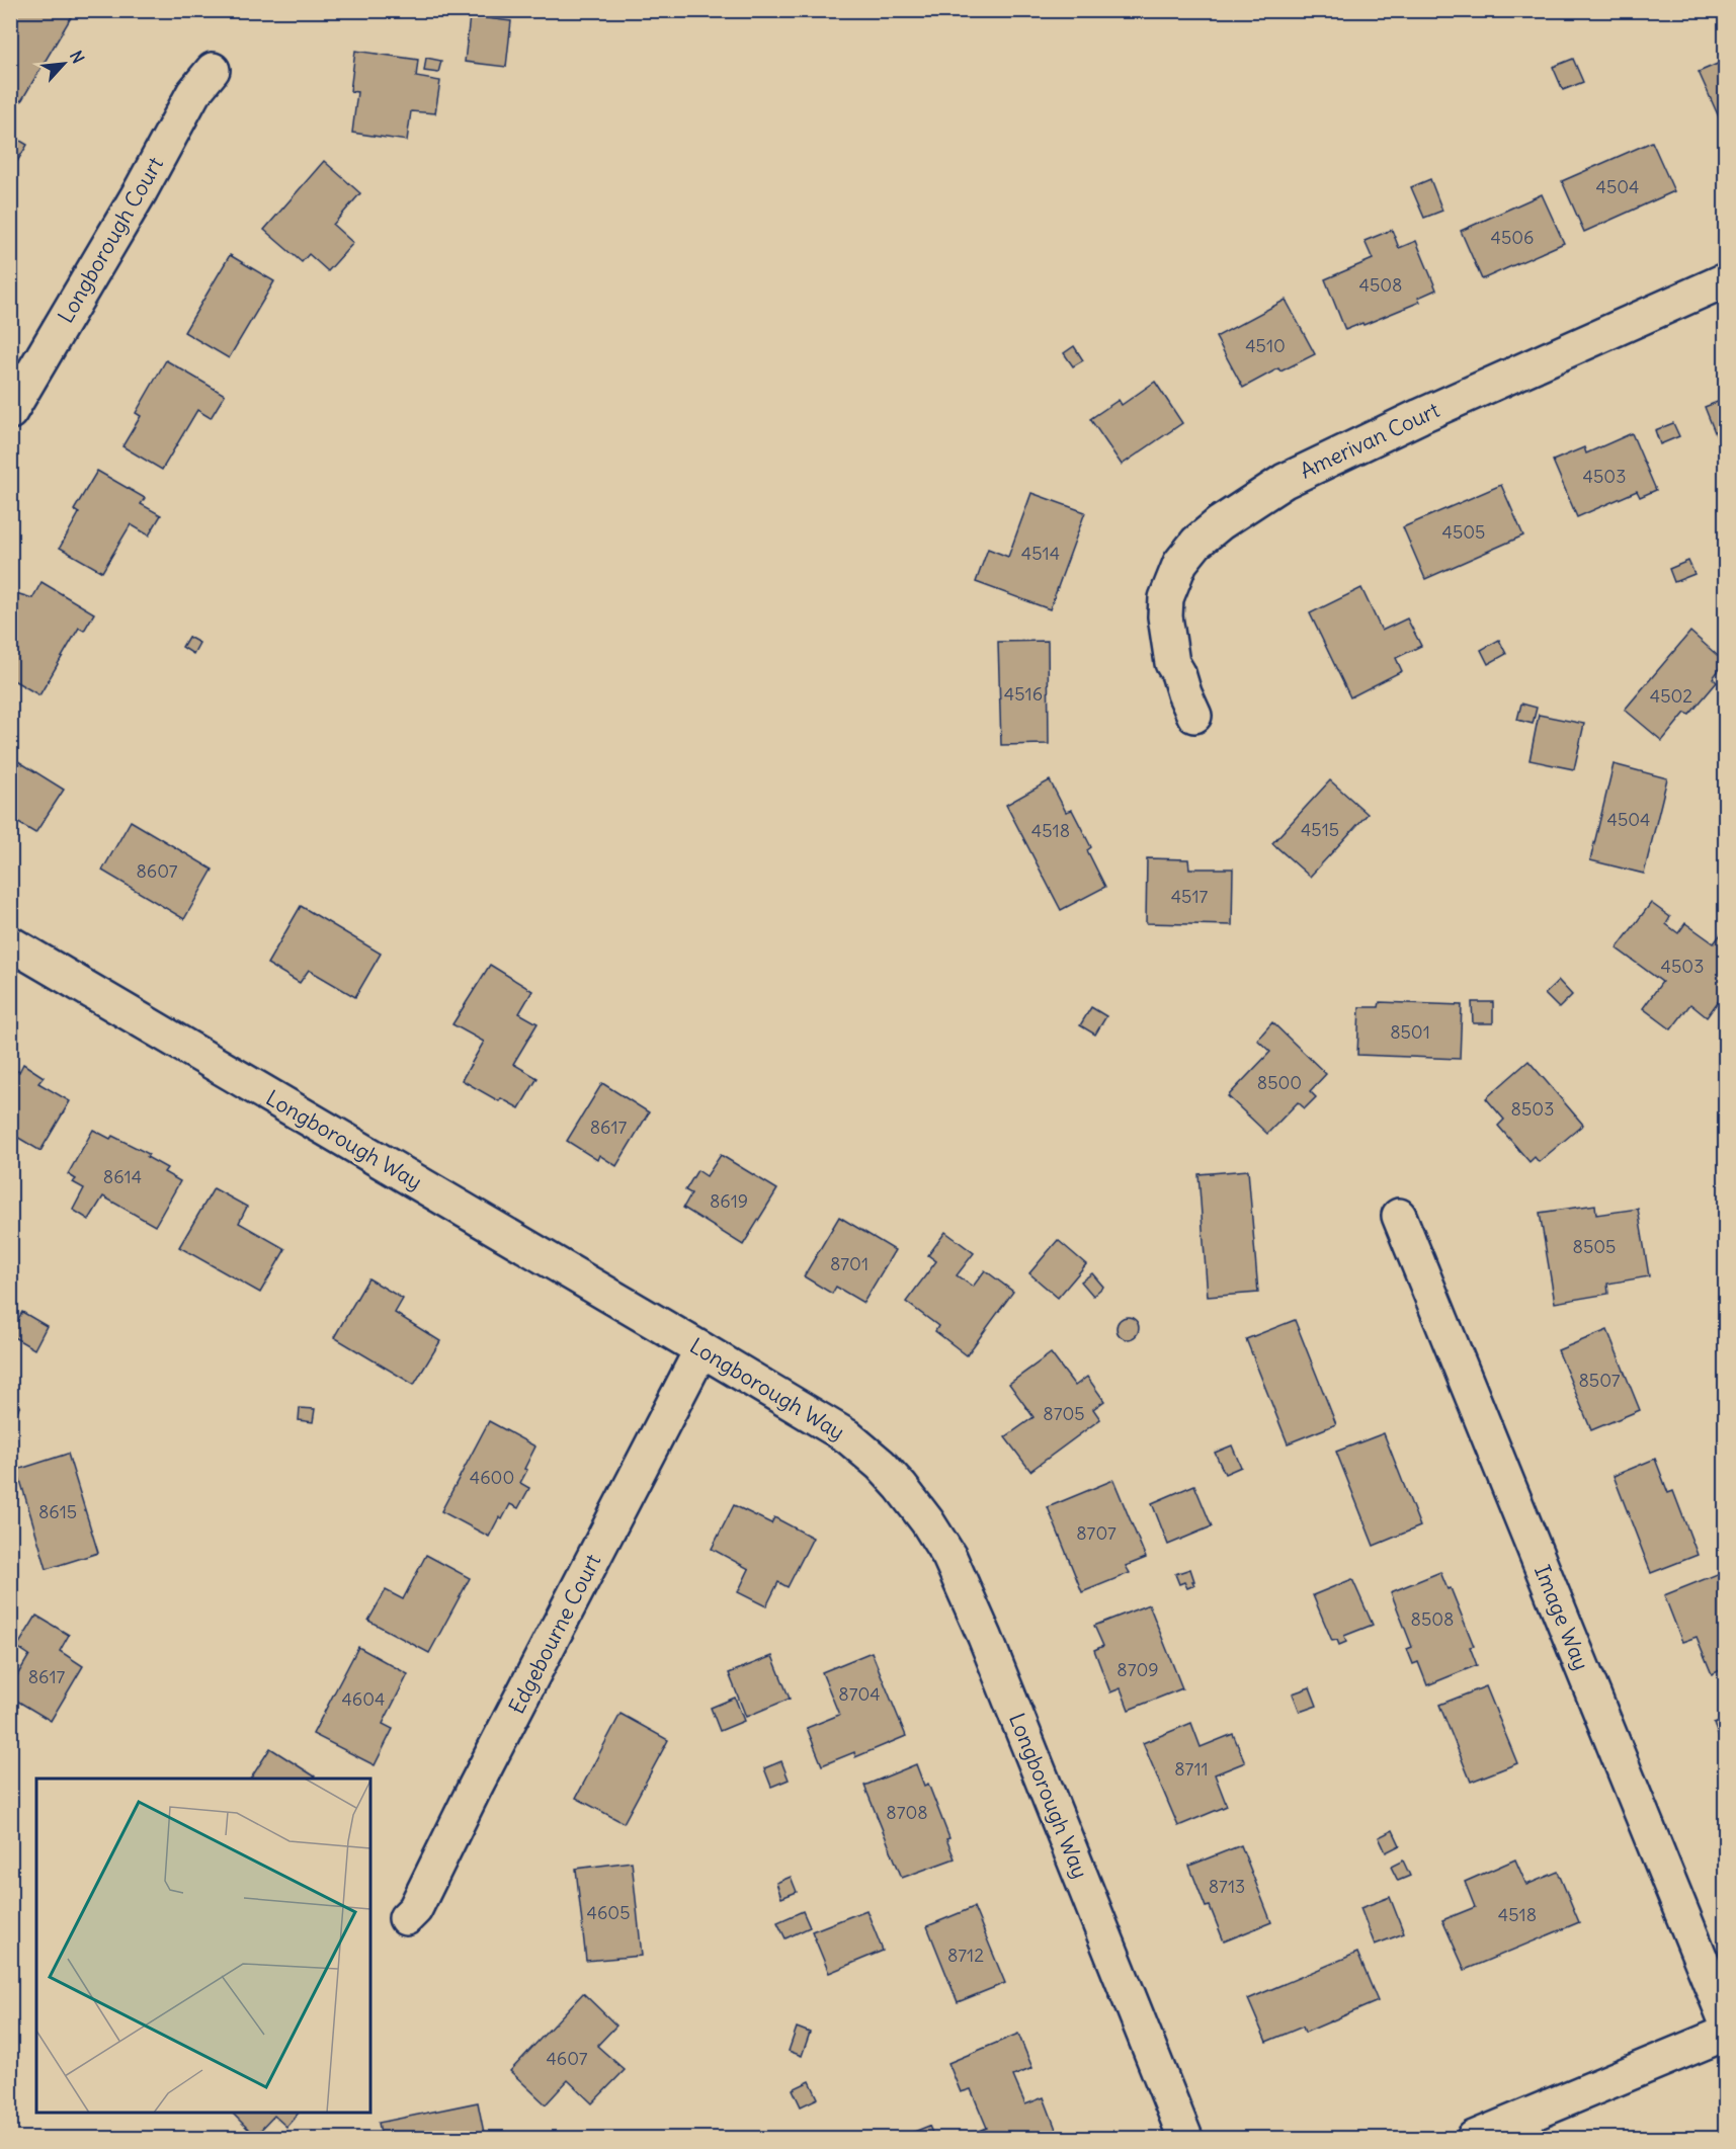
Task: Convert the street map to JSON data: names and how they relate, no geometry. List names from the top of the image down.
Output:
{
  "streets": {
    "street": [
      "Longborough Court",
      "Amerivan Court",
      "Longborough Way",
      "Image Way",
      "Edgebourne Court"
    ]
  },
  "crossings": [
    ["Longborough Way", "Edgebourne Court"]
  ],
  "house_numbers": [
    "4504",
    "4506",
    "4508",
    "4510",
    "4503",
    "4505",
    "4514",
    "4516",
    "4502",
    "4504",
    "4515",
    "4518",
    "8607",
    "4517",
    "4503",
    "8501",
    "8500",
    "8503",
    "8617",
    "8614",
    "8619",
    "8505",
    "8701",
    "8507",
    "8705",
    "4600",
    "8615",
    "8707",
    "8508",
    "8709",
    "8617",
    "8704",
    "4604",
    "8711",
    "8708",
    "8713",
    "4605",
    "4518",
    "8712",
    "4607"
  ],
  "north": "top right"
}
